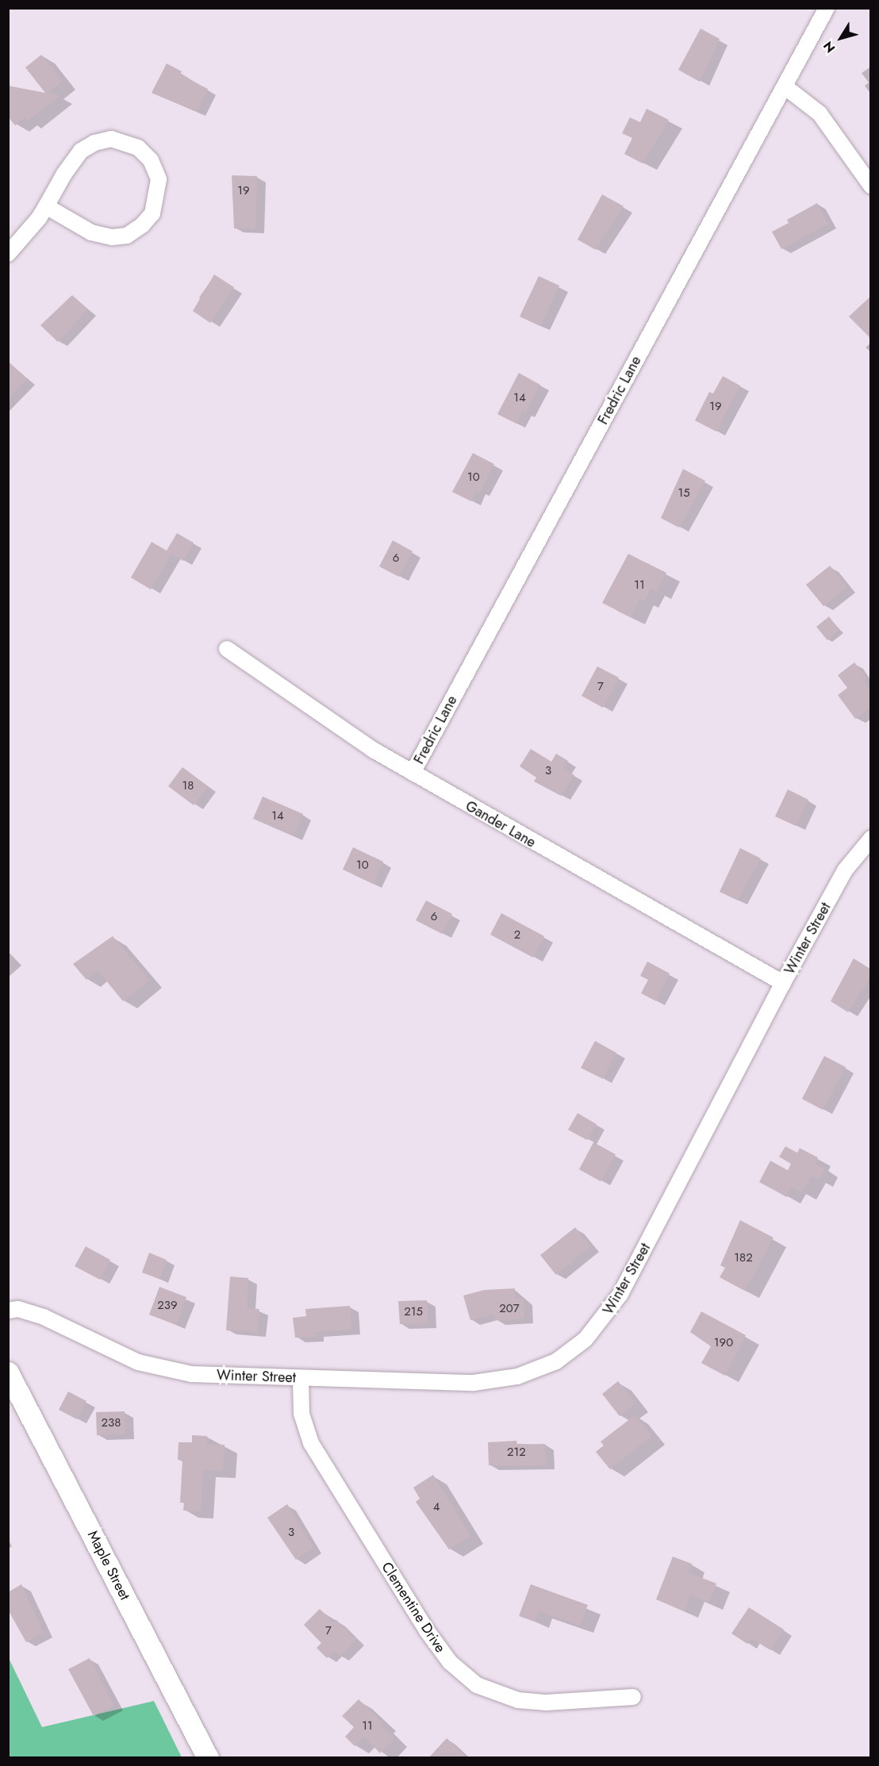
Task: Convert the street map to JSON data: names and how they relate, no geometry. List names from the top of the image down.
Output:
{
  "streets": {
    "street": [
      "Fredric Lane",
      "Gander Lane",
      "Winter Street",
      "Maple Street",
      "Clementine Drive"
    ]
  },
  "crossings": [
    ["Fredric Lane", "Gander Lane"],
    ["Gander Lane", "Winter Street"],
    ["Winter Street", "Clementine Drive"]
  ],
  "house_numbers": [
    "19",
    "14",
    "19",
    "10",
    "15",
    "6",
    "11",
    "7",
    "3",
    "18",
    "14",
    "10",
    "6",
    "2",
    "182",
    "239",
    "207",
    "215",
    "190",
    "238",
    "212",
    "4",
    "3",
    "7",
    "11"
  ],
  "north": "bottom left"
}
